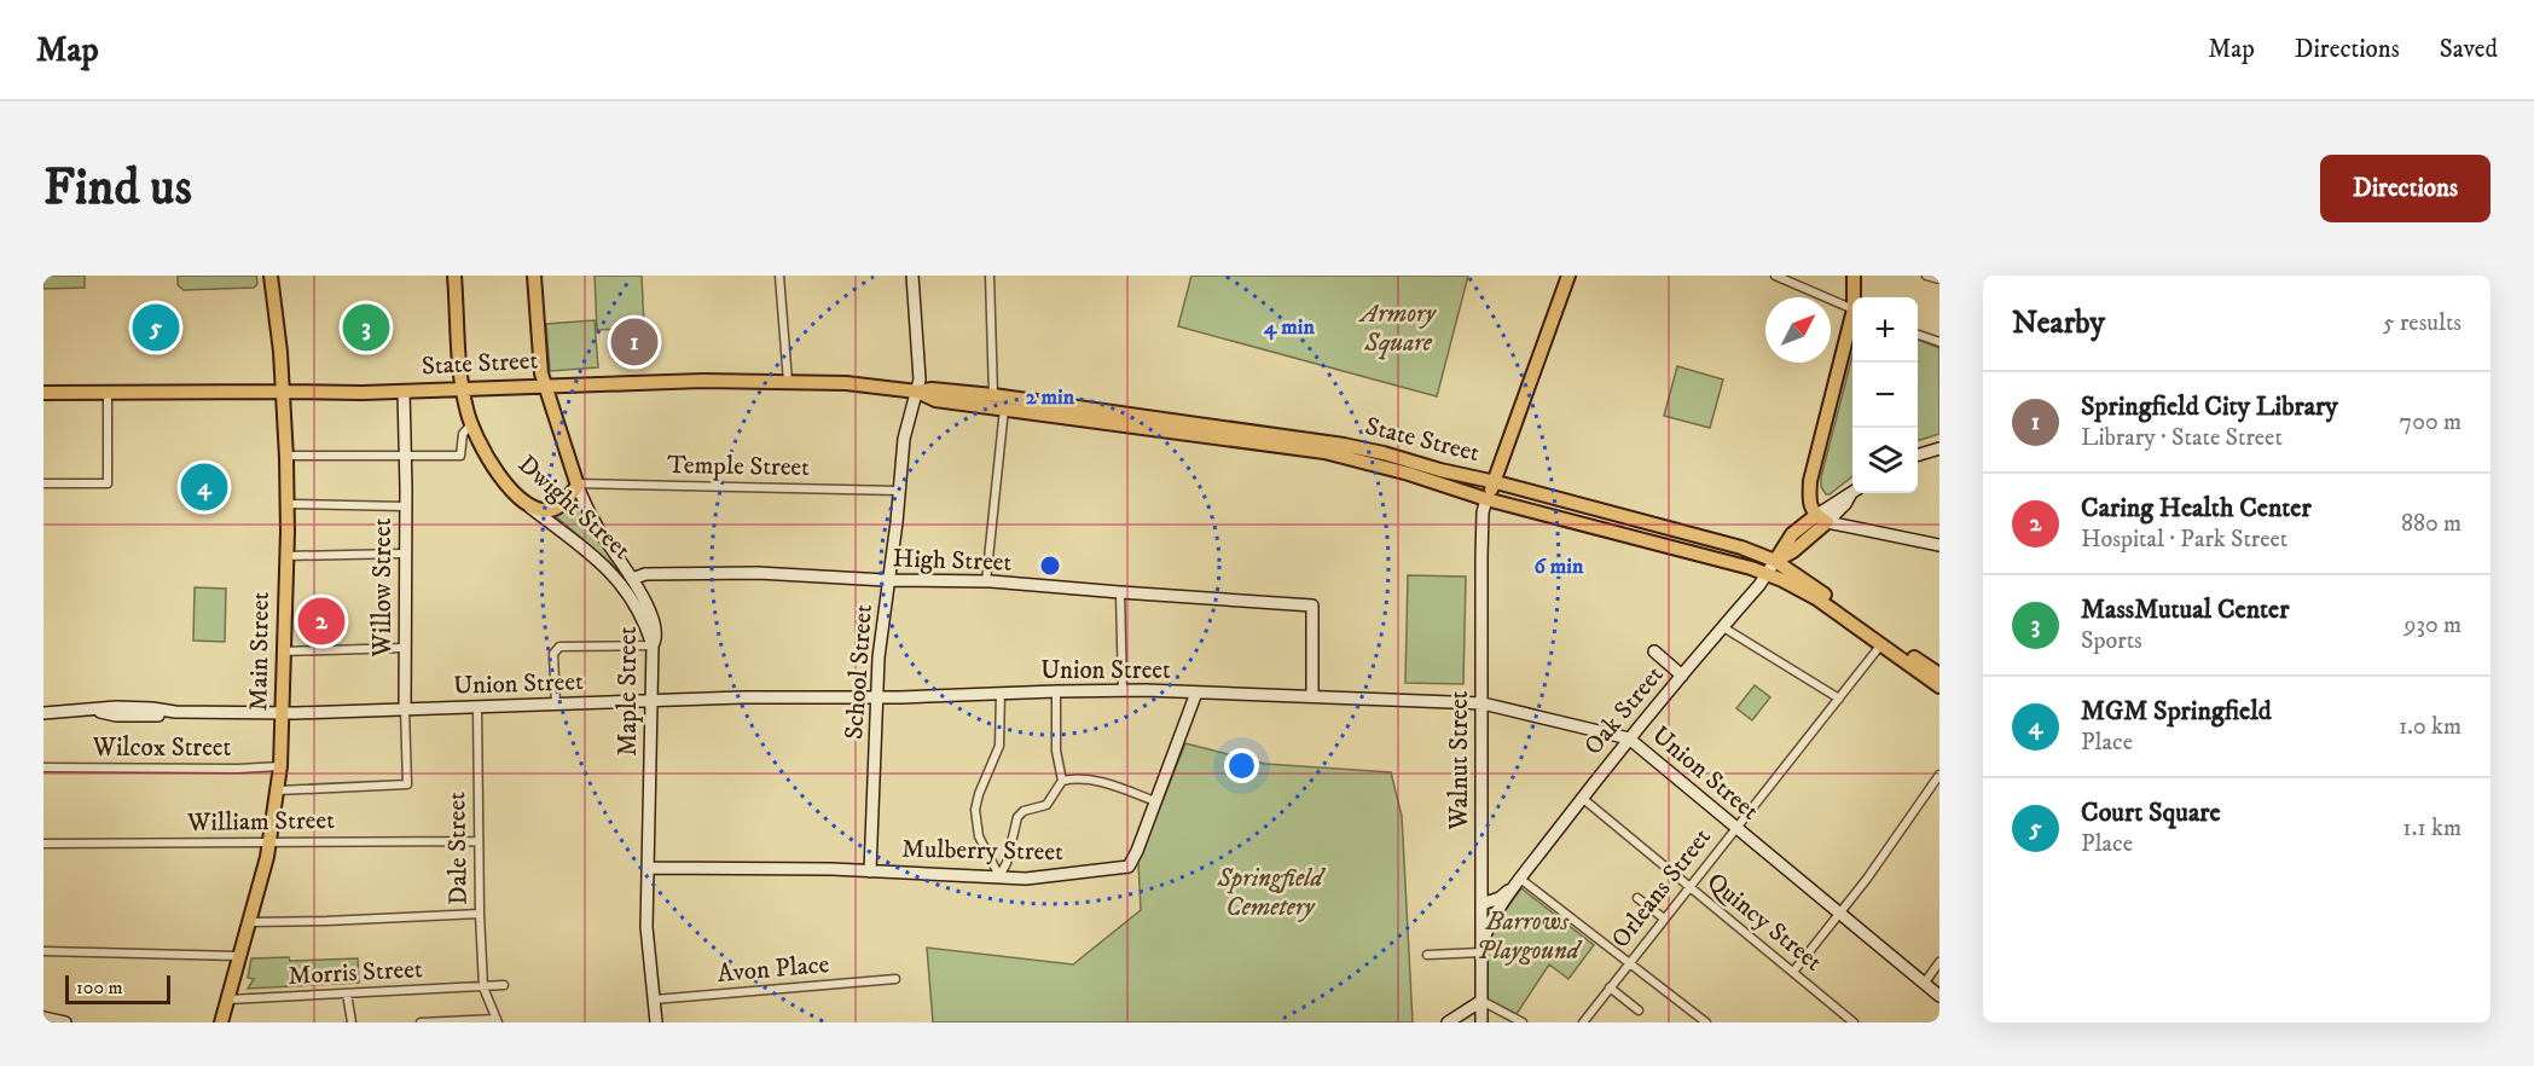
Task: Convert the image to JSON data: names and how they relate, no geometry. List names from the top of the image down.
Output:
{
  "streets": {
    "main road": [
      "State Street",
      "Dwight Street",
      "Main Street",
      "Maple Street"
    ],
    "street": [
      "Temple Street",
      "High Street",
      "Willow Street",
      "Union Street",
      "School Street",
      "Oak Street",
      "Wilcox Street",
      "Walnut Street",
      "William Street",
      "Dale Street",
      "Mulberry Street",
      "Orleans Street",
      "Quincy Street",
      "Avon Place",
      "Morris Street"
    ]
  },
  "crossings": [
    ["State Street", "Dwight Street"],
    ["State Street", "Willow Street"],
    ["State Street", "Main Street"],
    ["State Street", "School Street"],
    ["State Street", "Maple Street"],
    ["State Street", "Oak Street"],
    ["State Street", "Walnut Street"],
    ["State Street", "Orleans Street"],
    ["Temple Street", "School Street"],
    ["Temple Street", "Maple Street"],
    ["Dwight Street", "Maple Street"],
    ["High Street", "Union Street"],
    ["High Street", "School Street"],
    ["High Street", "Maple Street"],
    ["Willow Street", "Main Street"],
    ["Willow Street", "Union Street"],
    ["Main Street", "Union Street"],
    ["Main Street", "Wilcox Street"],
    ["Main Street", "William Street"],
    ["Main Street", "Morris Street"],
    ["Union Street", "School Street"],
    ["Union Street", "Maple Street"],
    ["Union Street", "Oak Street"],
    ["Union Street", "Walnut Street"],
    ["Union Street", "Dale Street"],
    ["Union Street", "Mulberry Street"],
    ["Union Street", "Orleans Street"],
    ["School Street", "Mulberry Street"],
    ["Maple Street", "Mulberry Street"],
    ["Maple Street", "Avon Place"],
    ["Oak Street", "Walnut Street"],
    ["Oak Street", "Quincy Street"],
    ["William Street", "Dale Street"],
    ["Dale Street", "Morris Street"],
    ["Orleans Street", "Quincy Street"]
  ],
  "parks": ["Armory Square", "Springfield Cemetery", "Barrows Playgound"],
  "scale_bar": "100 m",
  "north": "top right",
  "page": {
    "header": "Map",
    "nav": ["Map", "Directions", "Saved"],
    "buttons": "Directions",
    "title": "Find us",
    "heading": ["Nearby", "5 results"],
    "map_buttons": ["+", "−"],
    "pins": [
      "3",
      "5",
      "1",
      "4",
      "2"
    ],
    "list": [
      {
        "mark": "1",
        "name": "Springfield City Library",
        "note": "Library · State Street",
        "value": "700 m"
      },
      {
        "mark": "2",
        "name": "Caring Health Center",
        "note": "Hospital · Park Street",
        "value": "880 m"
      },
      {
        "mark": "3",
        "name": "MassMutual Center",
        "note": "Sports",
        "value": "930 m"
      },
      {
        "mark": "4",
        "name": "MGM Springfield",
        "note": "Place",
        "value": "1.0 km"
      },
      {
        "mark": "5",
        "name": "Court Square",
        "note": "Place",
        "value": "1.1 km"
      }
    ],
    "scale": "100 m"
  },
  "rings": ["4 min", "2 min", "6 min"]
}
